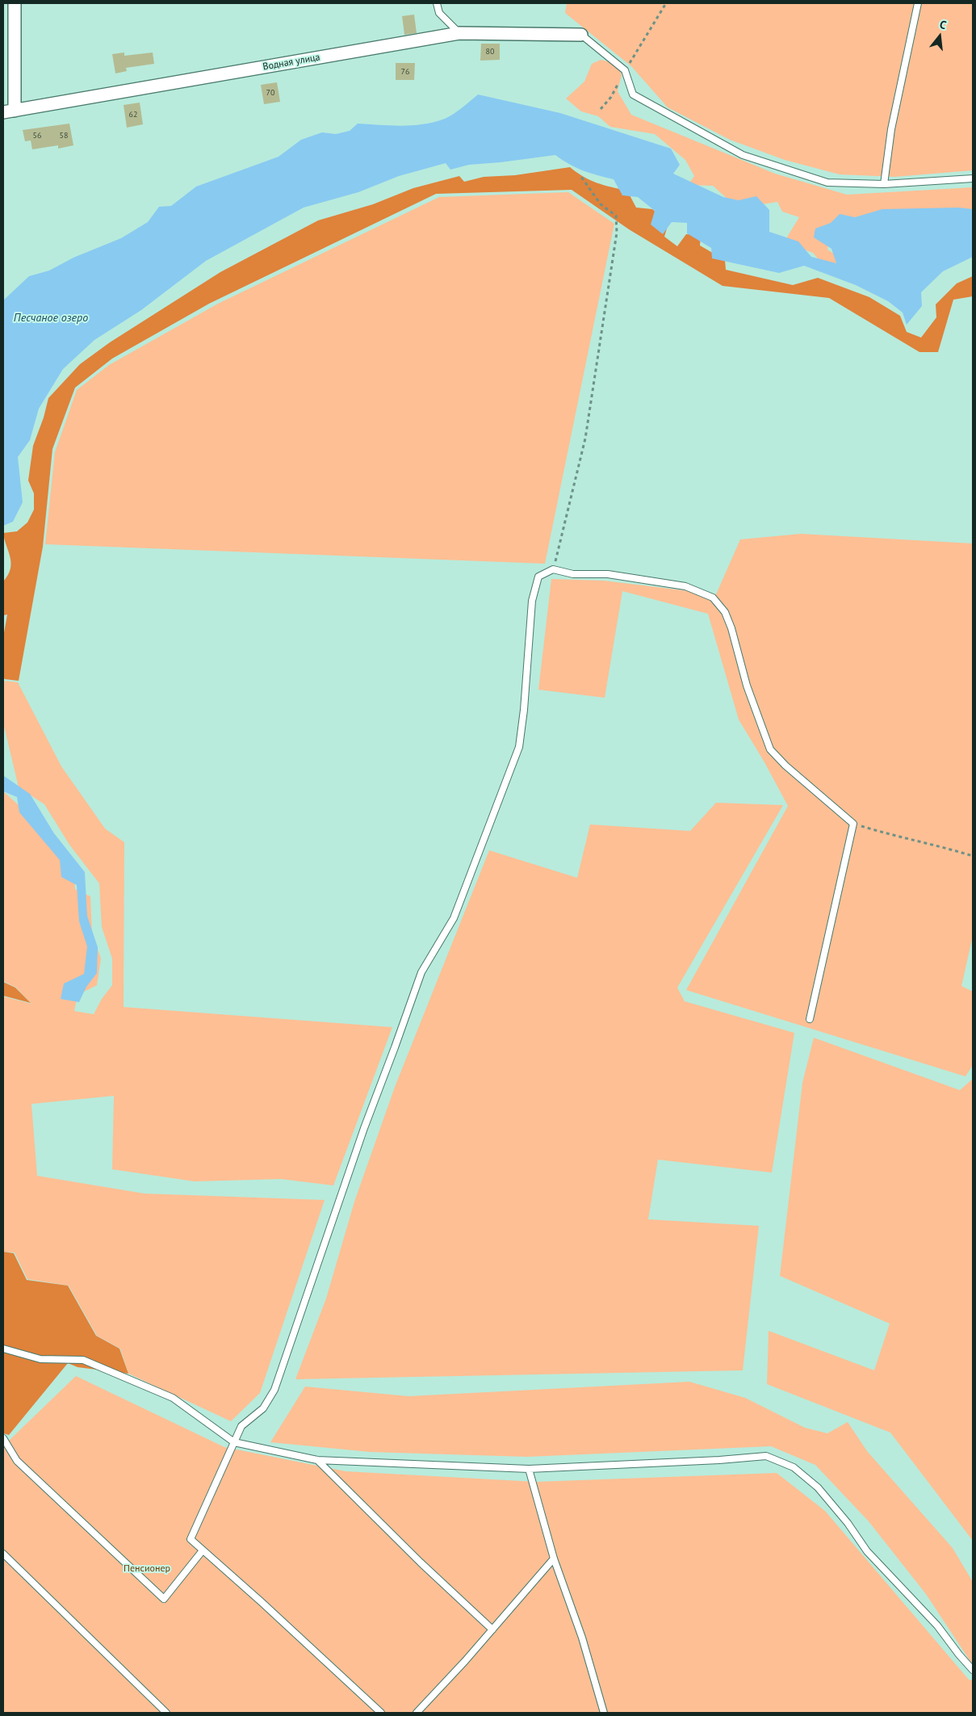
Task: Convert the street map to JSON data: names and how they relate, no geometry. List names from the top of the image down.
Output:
{
  "streets": {
    "street": ["Водная улица"]
  },
  "water": ["Песчаное озеро"],
  "parks": ["Пенсионер"],
  "house_numbers": [
    "80",
    "76",
    "70",
    "62",
    "56",
    "58"
  ],
  "north": "top"
}
